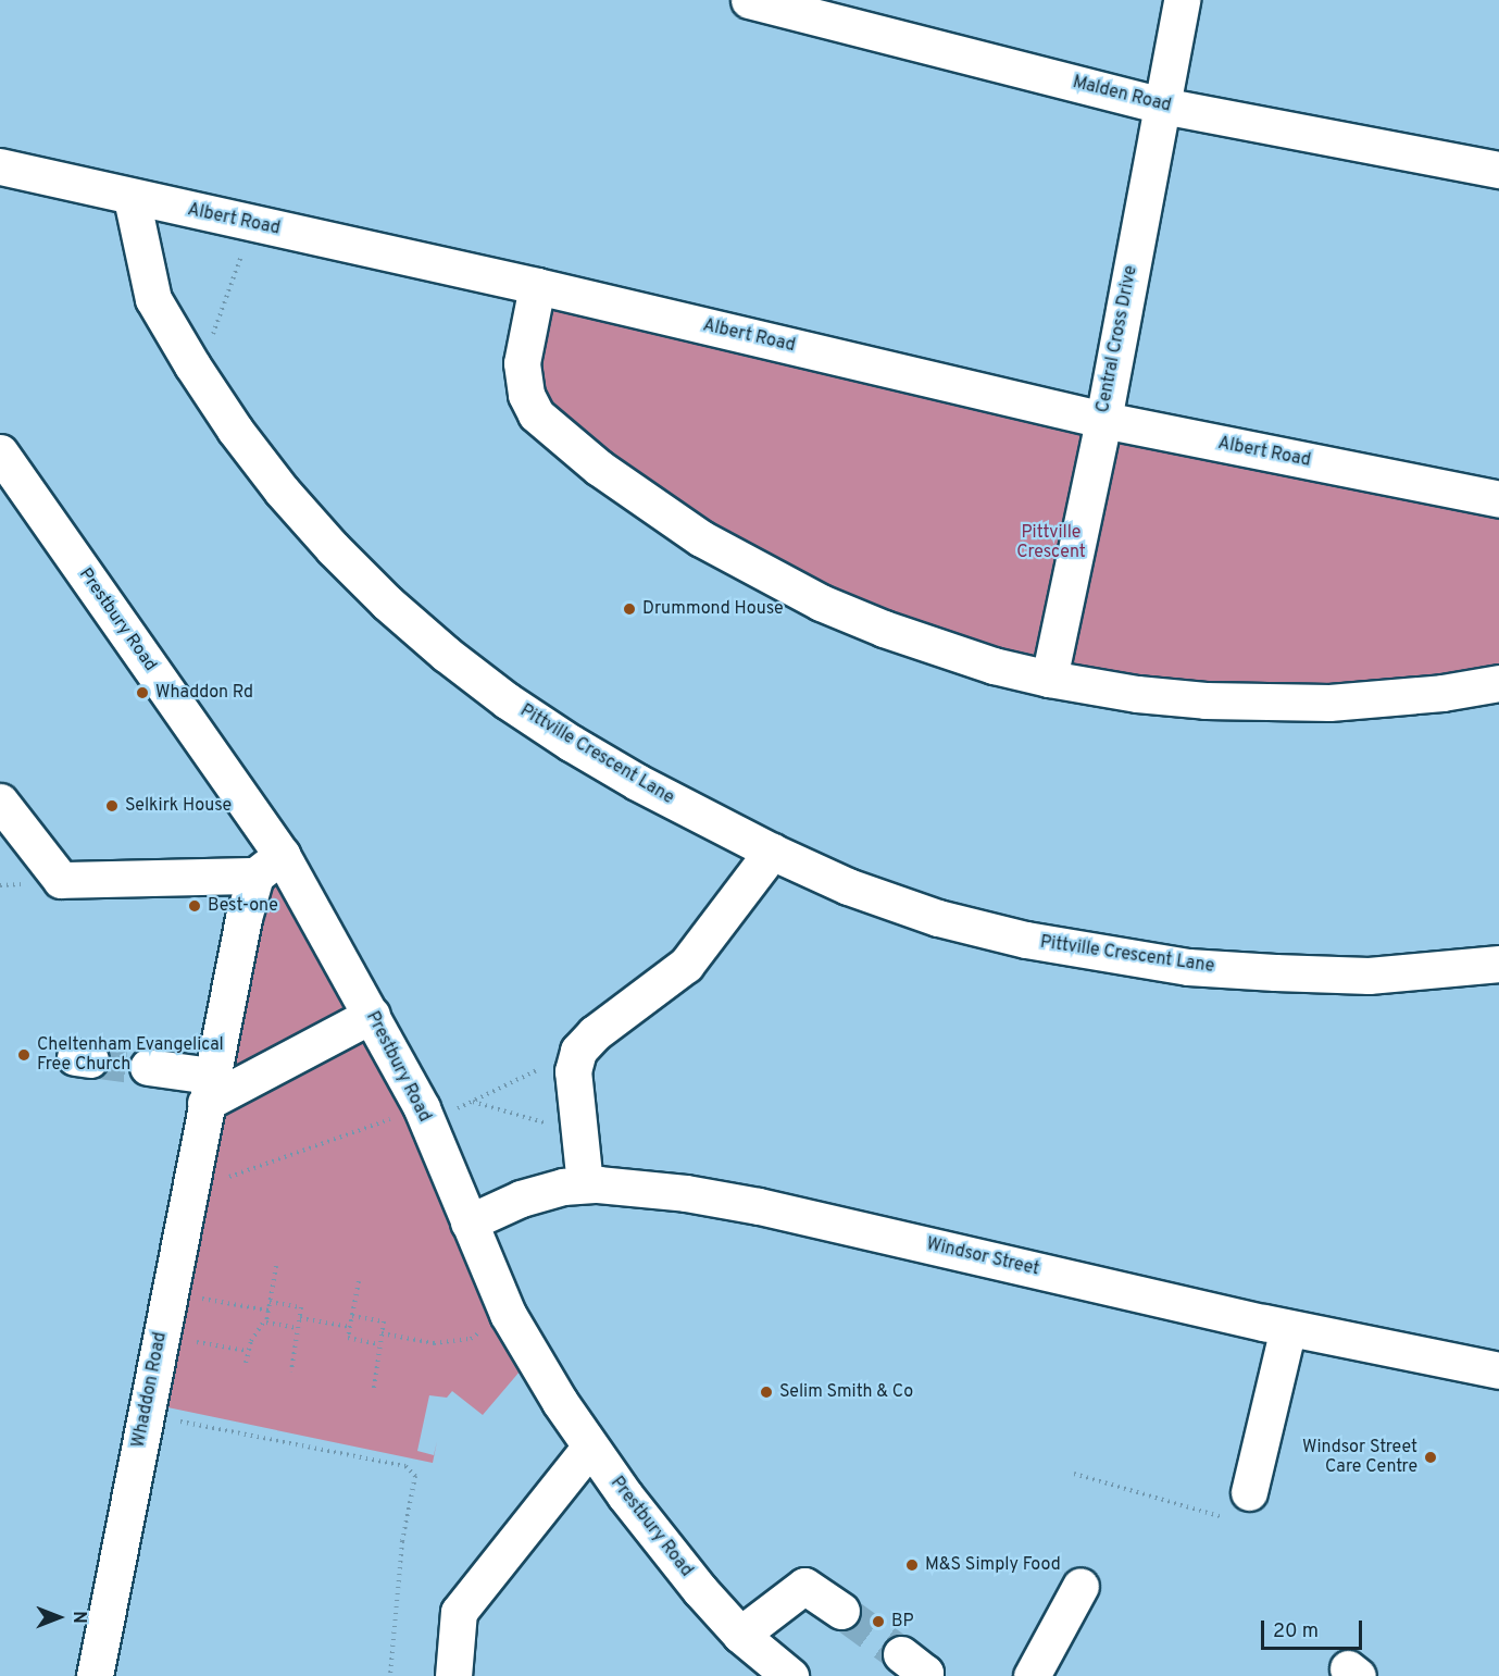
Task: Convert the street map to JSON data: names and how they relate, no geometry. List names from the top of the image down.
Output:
{
  "streets": {
    "street": [
      "Malden Road",
      "Albert Road",
      "Central Cross Drive",
      "Prestbury Road",
      "Pittville Crescent Lane",
      "Windsor Street",
      "Whaddon Road"
    ]
  },
  "crossings": [
    ["Malden Road", "Central Cross Drive"],
    ["Albert Road", "Central Cross Drive"],
    ["Albert Road", "Pittville Crescent Lane"],
    ["Prestbury Road", "Windsor Street"],
    ["Prestbury Road", "Whaddon Road"]
  ],
  "parks": ["Pittville Crescent"],
  "places": [
    "Drummond House",
    "Whaddon Rd",
    "Selkirk House",
    "Best-one",
    "Cheltenham Evangelical Free Church",
    "Selim Smith & Co",
    "Windsor Street Care Centre",
    "M&S Simply Food",
    "BP"
  ],
  "scale_bar": "20 m",
  "north": "right"
}
